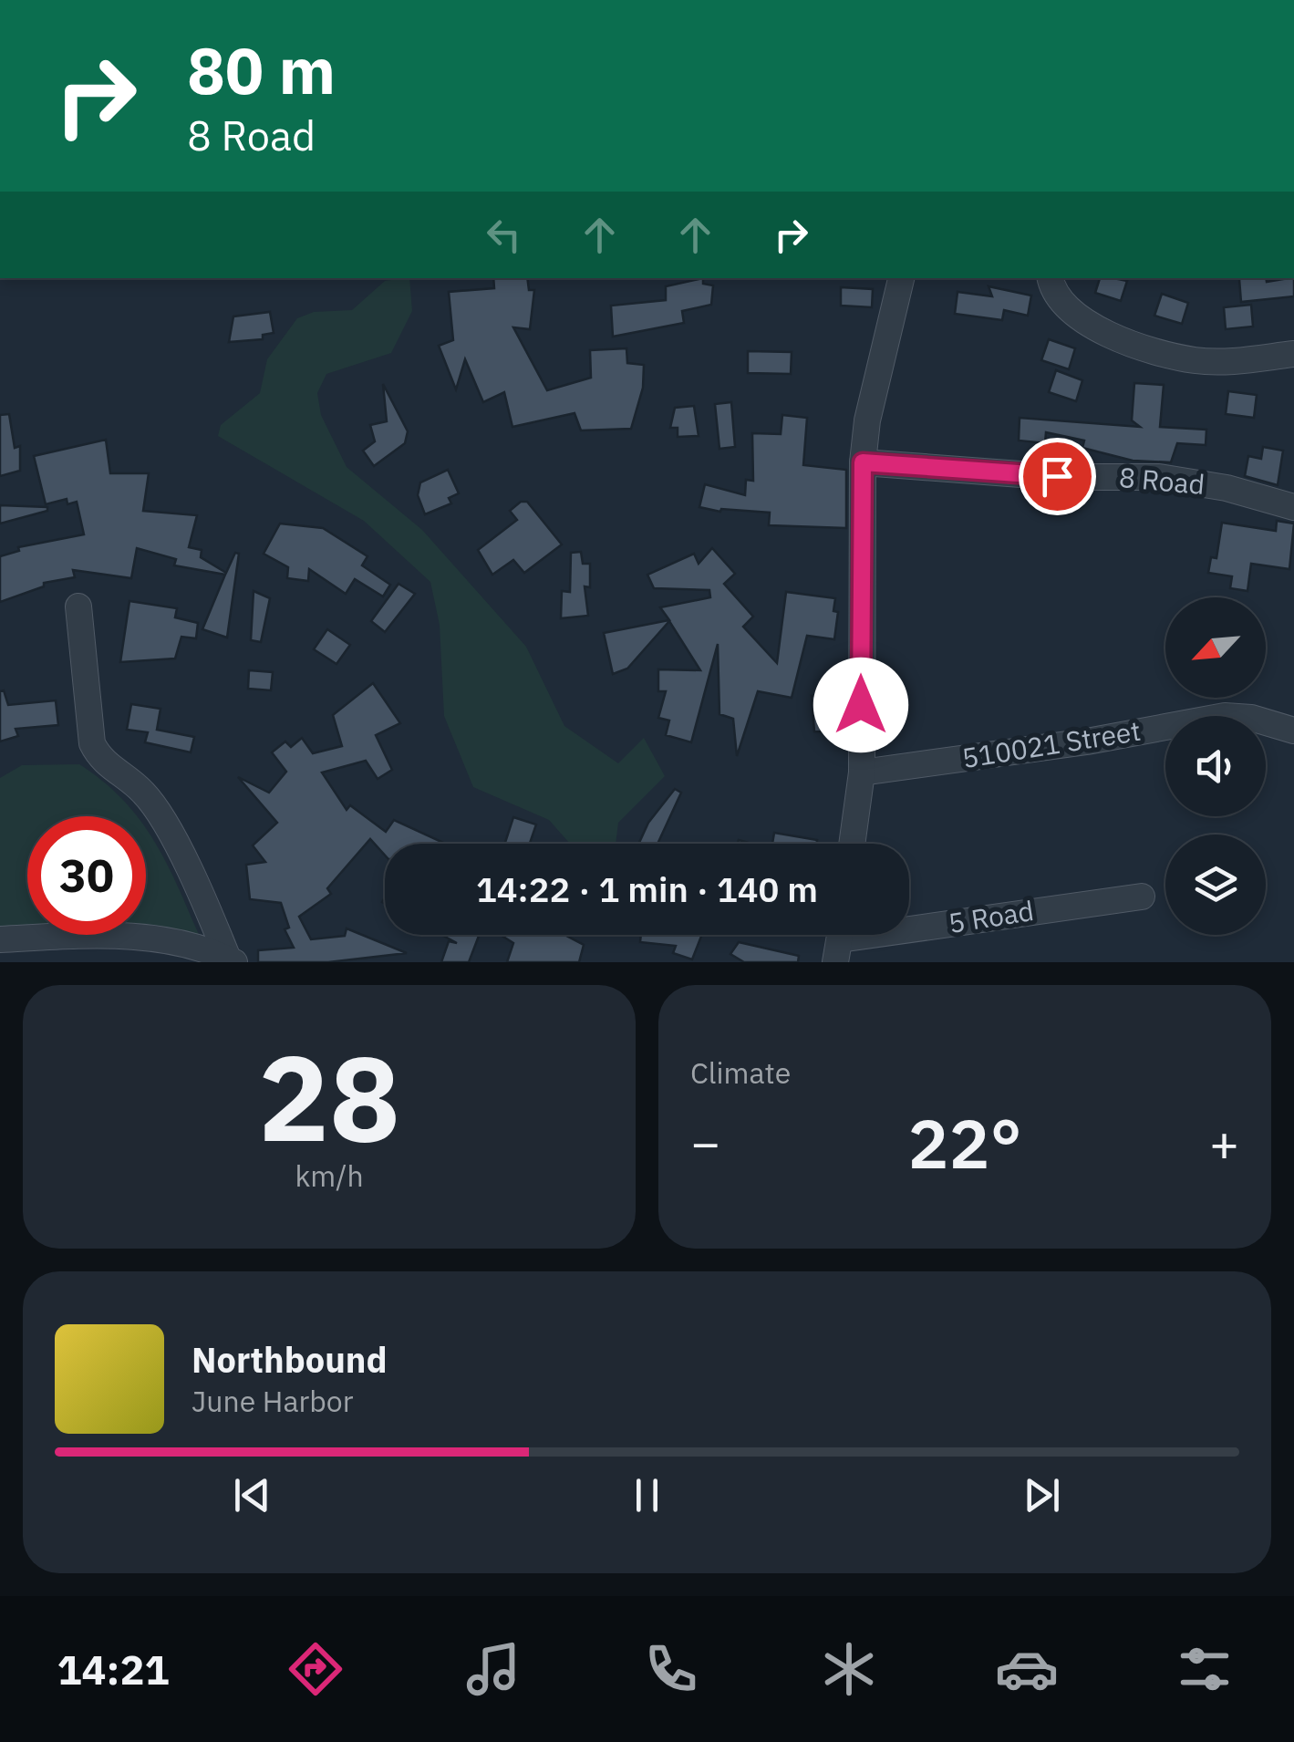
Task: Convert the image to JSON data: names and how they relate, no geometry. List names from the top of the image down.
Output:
{
  "streets": {
    "street": ["8 Road", "510021 Street", "5 Road"]
  },
  "north": "bottom left",
  "page": {
    "turn": ["80 m", "8 Road"],
    "limit": "30",
    "trip": "14:22 · 1 min · 140 m",
    "tile": [
      ["28", "km/h"],
      "Climate"
    ],
    "heat": ["−", "22°", "+"],
    "song": ["Northbound", "June Harbor"],
    "tabs": "14:21"
  }
}
